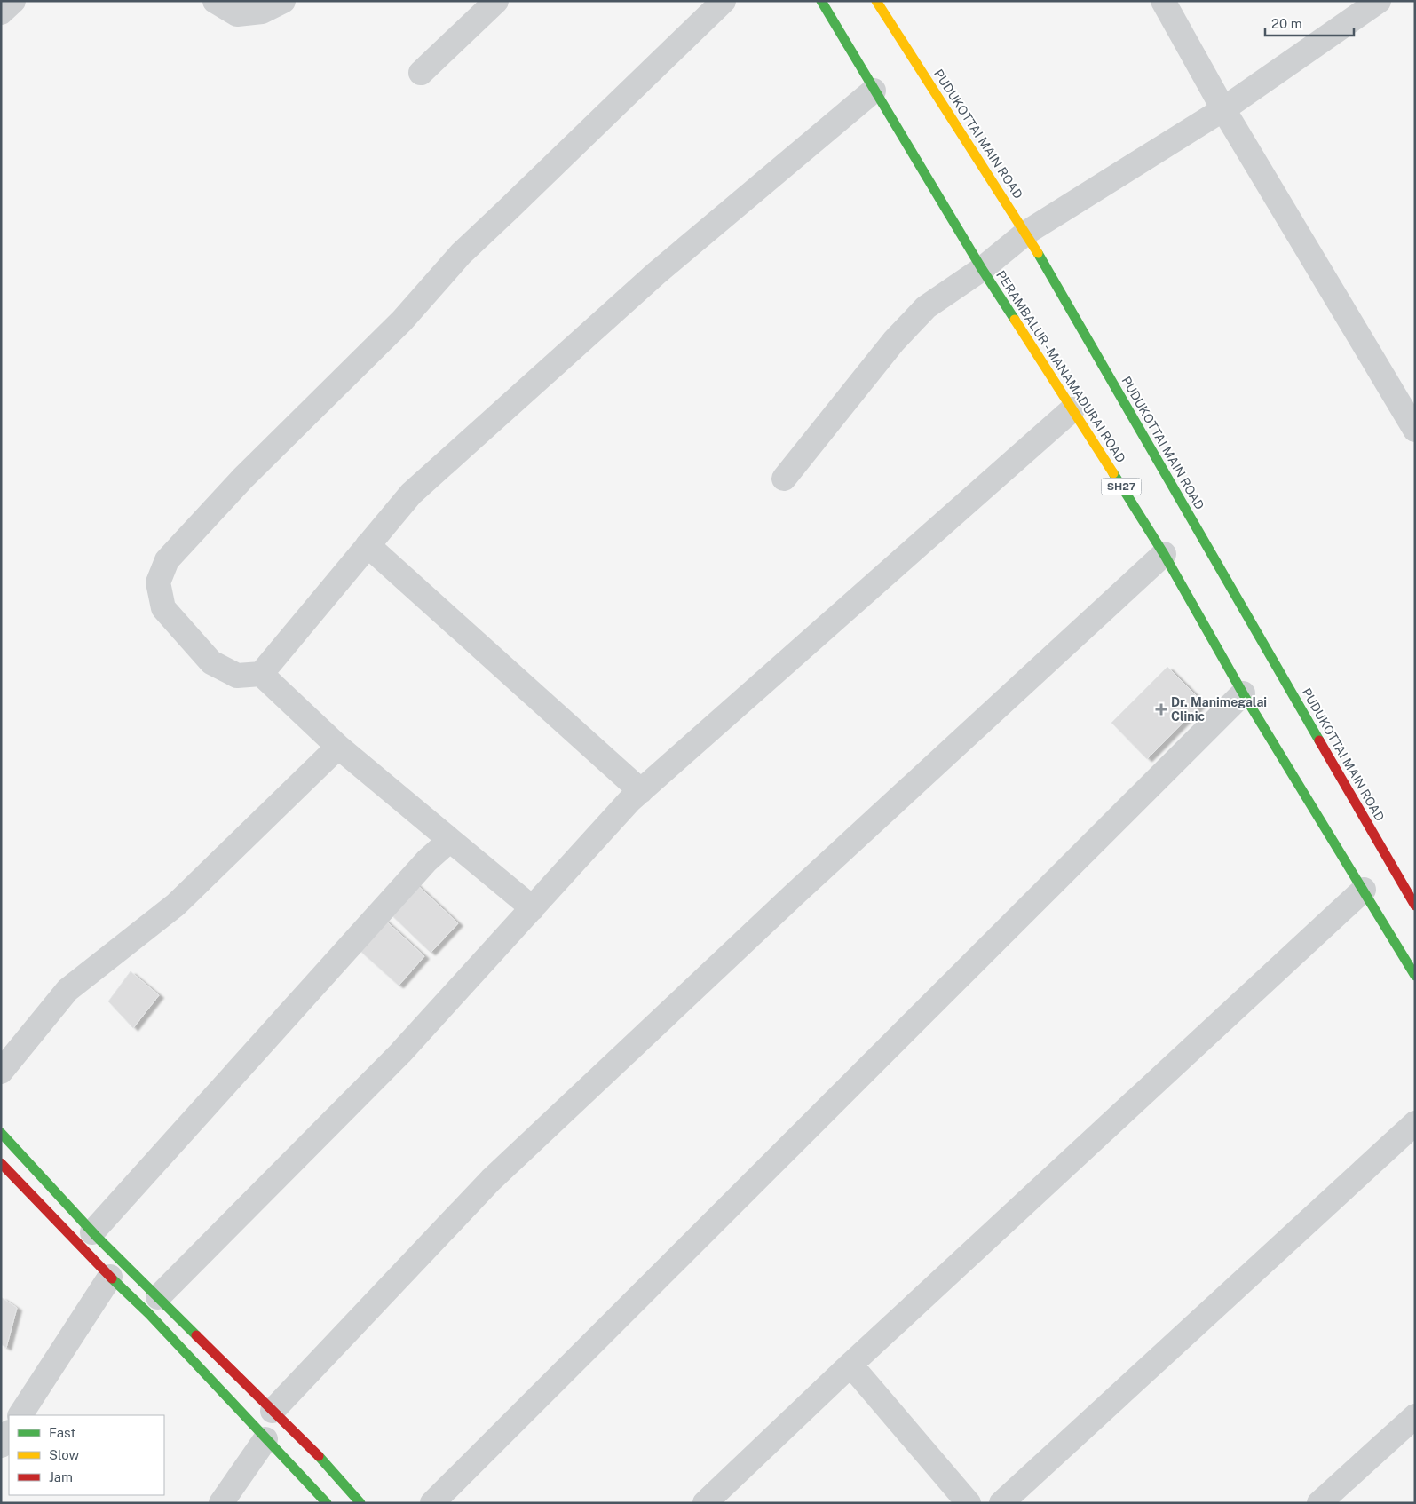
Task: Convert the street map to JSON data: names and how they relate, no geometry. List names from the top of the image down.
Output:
{
  "streets": {
    "main road": ["PUDUKOTTAI MAIN ROAD", "PERAMBALUR - MANAMADURAI ROAD", "SH27"]
  },
  "places": {
    "health": ["Dr. Manimegalai Clinic"]
  },
  "legend": ["Fast", "Slow", "Jam"],
  "scale_bar": "20 m"
}
